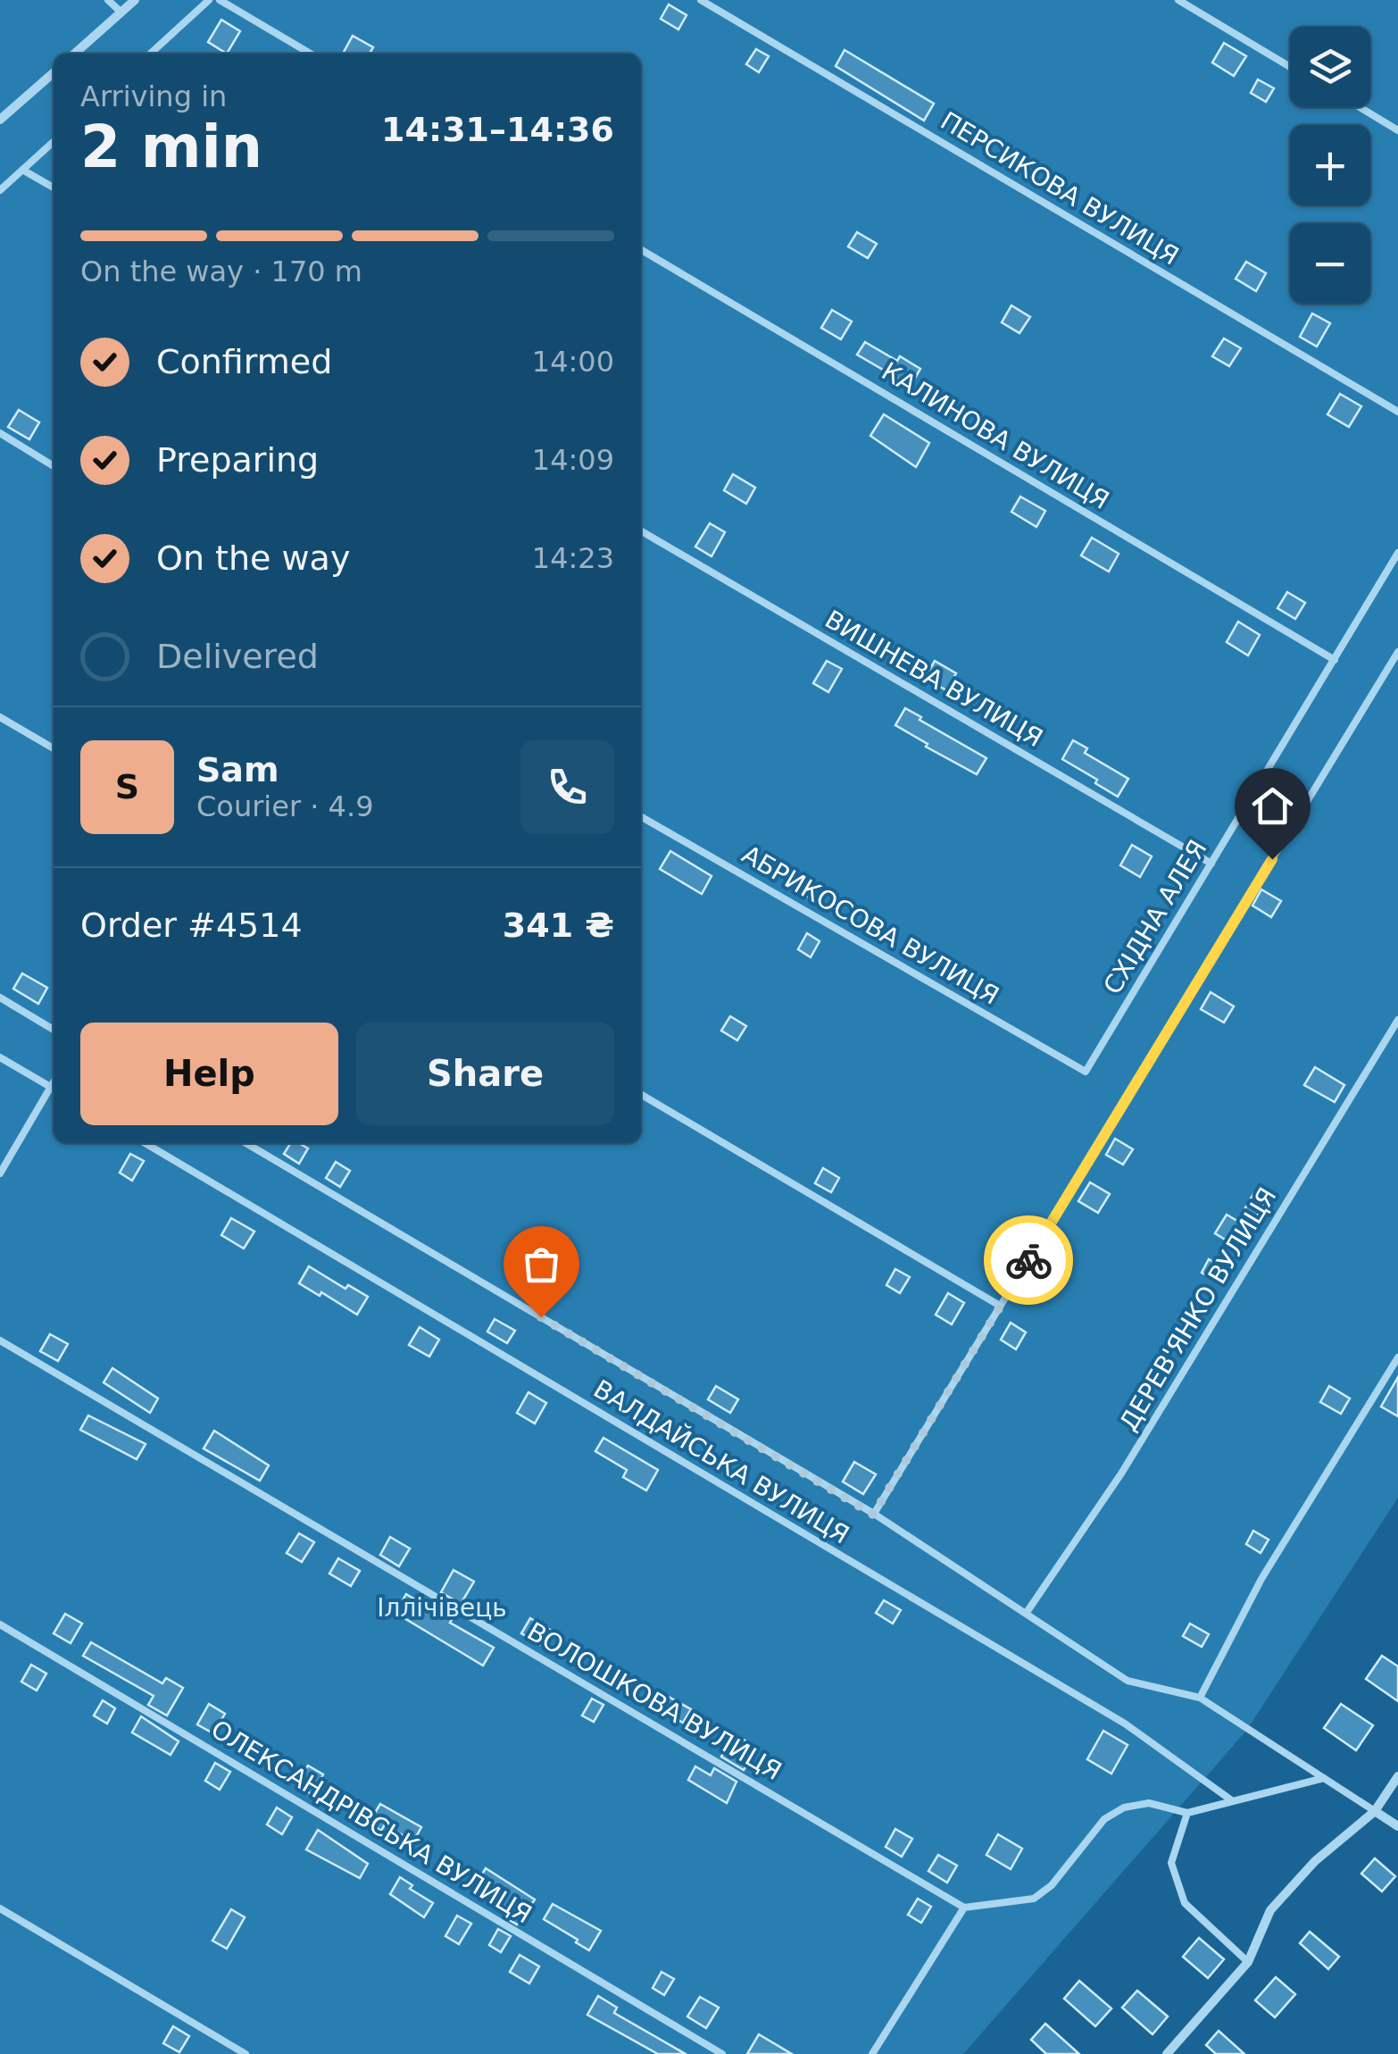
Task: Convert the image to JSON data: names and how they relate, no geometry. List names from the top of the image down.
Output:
{
  "streets": {
    "lane": [
      "ПЕРСИКОВА ВУЛИЦЯ",
      "КАЛИНОВА ВУЛИЦЯ",
      "ВИШНЕВА ВУЛИЦЯ",
      "СХІДНА АЛЕЯ",
      "АБРИКОСОВА ВУЛИЦЯ",
      "ДЕРЕВ'ЯНКО ВУЛИЦЯ",
      "ВАЛДАЙСЬКА ВУЛИЦЯ",
      "ВОЛОШКОВА ВУЛИЦЯ",
      "ОЛЕКСАНДРІВСЬКА ВУЛИЦЯ"
    ]
  },
  "crossings": [
    ["КАЛИНОВА ВУЛИЦЯ", "СХІДНА АЛЕЯ"],
    ["ВИШНЕВА ВУЛИЦЯ", "СХІДНА АЛЕЯ"],
    ["СХІДНА АЛЕЯ", "АБРИКОСОВА ВУЛИЦЯ"]
  ],
  "parks": ["Іллічівець"],
  "page": {
    "map_buttons": ["+", "−"],
    "heading": ["2 min", "Arriving in", "14:31–14:36"],
    "panel": [
      "Sam",
      "Courier · 4.9",
      "Order #4514",
      "341 ₴"
    ],
    "bar": "On the way · 170 m",
    "list": [
      ["Confirmed", "14:00"],
      ["Preparing", "14:09"],
      ["On the way", "14:23"],
      "Delivered"
    ],
    "round": "S",
    "buttons": ["Help", "Share"]
  }
}
